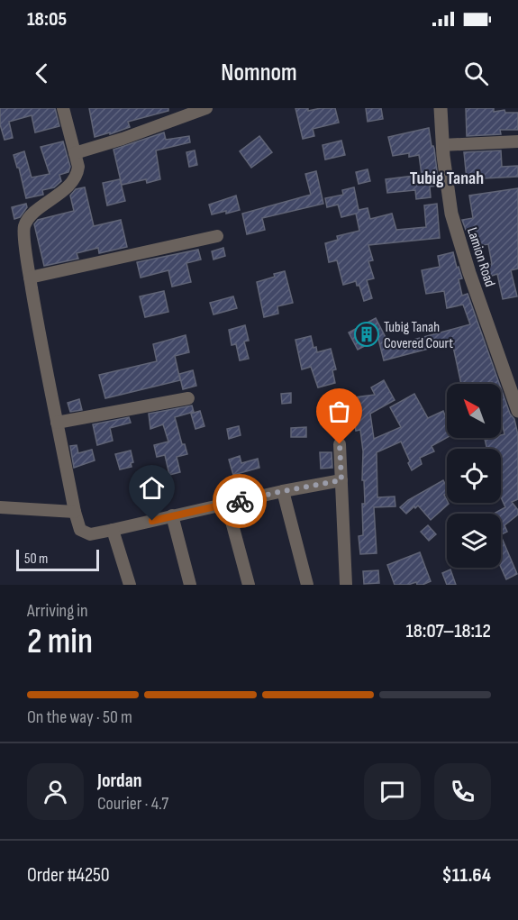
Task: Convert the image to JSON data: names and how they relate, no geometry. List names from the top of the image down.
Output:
{
  "streets": {
    "street": ["Lamion Road"]
  },
  "districts": ["Tubig Tanah"],
  "places": {
    "building": ["Tubig Tanah Covered Court"]
  },
  "scale_bar": "50 m",
  "north": "top left",
  "page": {
    "status": "18:05",
    "header": "Nomnom",
    "scale": "50 m",
    "heading": ["2 min", "Arriving in", "18:07–18:12"],
    "panel": [
      "Jordan",
      "Courier · 4.7",
      "Order #4250",
      "$11.64"
    ],
    "bar": "On the way · 50 m"
  }
}
